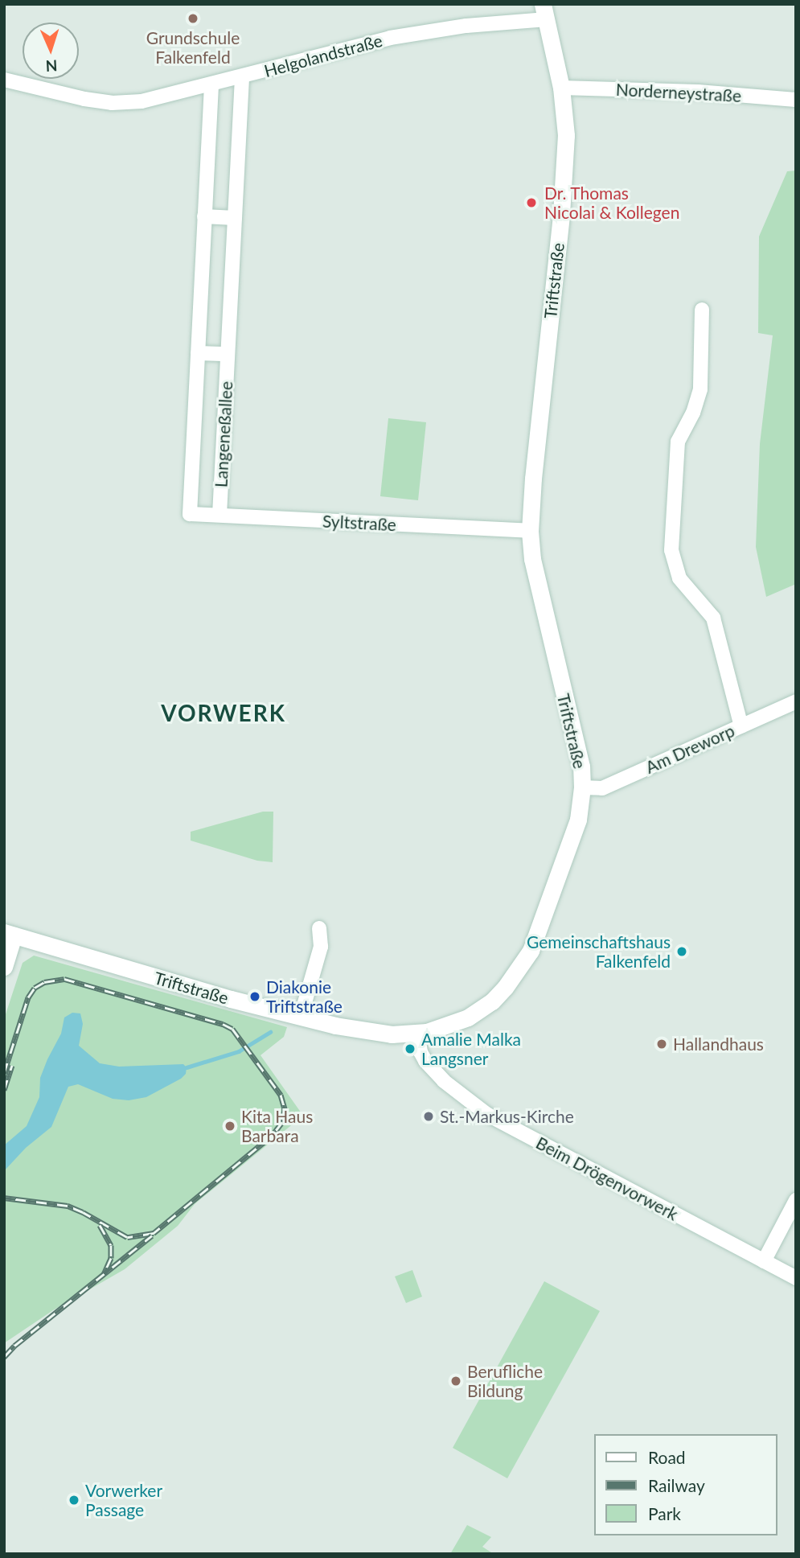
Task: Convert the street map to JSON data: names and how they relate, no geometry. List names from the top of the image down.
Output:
{
  "streets": {
    "street": [
      "Helgolandstraße",
      "Norderneystraße",
      "Triftstraße",
      "Langeneßallee",
      "Syltstraße",
      "Am Dreworp",
      "Beim Drögenvorwerk"
    ]
  },
  "crossings": [
    ["Helgolandstraße", "Triftstraße"],
    ["Helgolandstraße", "Langeneßallee"],
    ["Norderneystraße", "Triftstraße"],
    ["Triftstraße", "Syltstraße"],
    ["Triftstraße", "Am Dreworp"],
    ["Triftstraße", "Beim Drögenvorwerk"],
    ["Langeneßallee", "Syltstraße"]
  ],
  "districts": ["VORWERK"],
  "places": [
    "Grundschule Falkenfeld",
    "Dr. Thomas Nicolai & Kollegen",
    "Gemeinschaftshaus Falkenfeld",
    "Diakonie Triftstraße",
    "Hallandhaus",
    "Amalie Malka Langsner",
    "St.-Markus-Kirche",
    "Kita Haus Barbara",
    "Berufliche Bildung",
    "Vorwerker Passage"
  ],
  "legend": ["Road", "Railway", "Park"],
  "north": "bottom"
}
